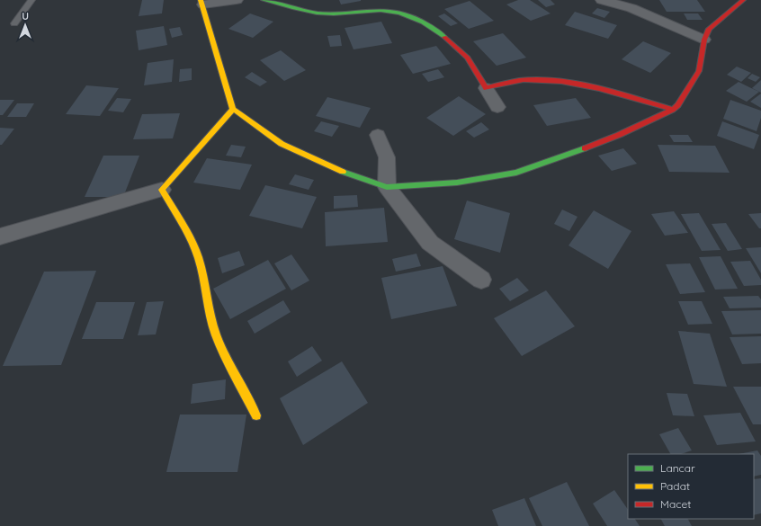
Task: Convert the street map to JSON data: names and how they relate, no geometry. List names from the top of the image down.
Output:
{
  "legend": ["Lancar", "Padat", "Macet"],
  "north": "top"
}
